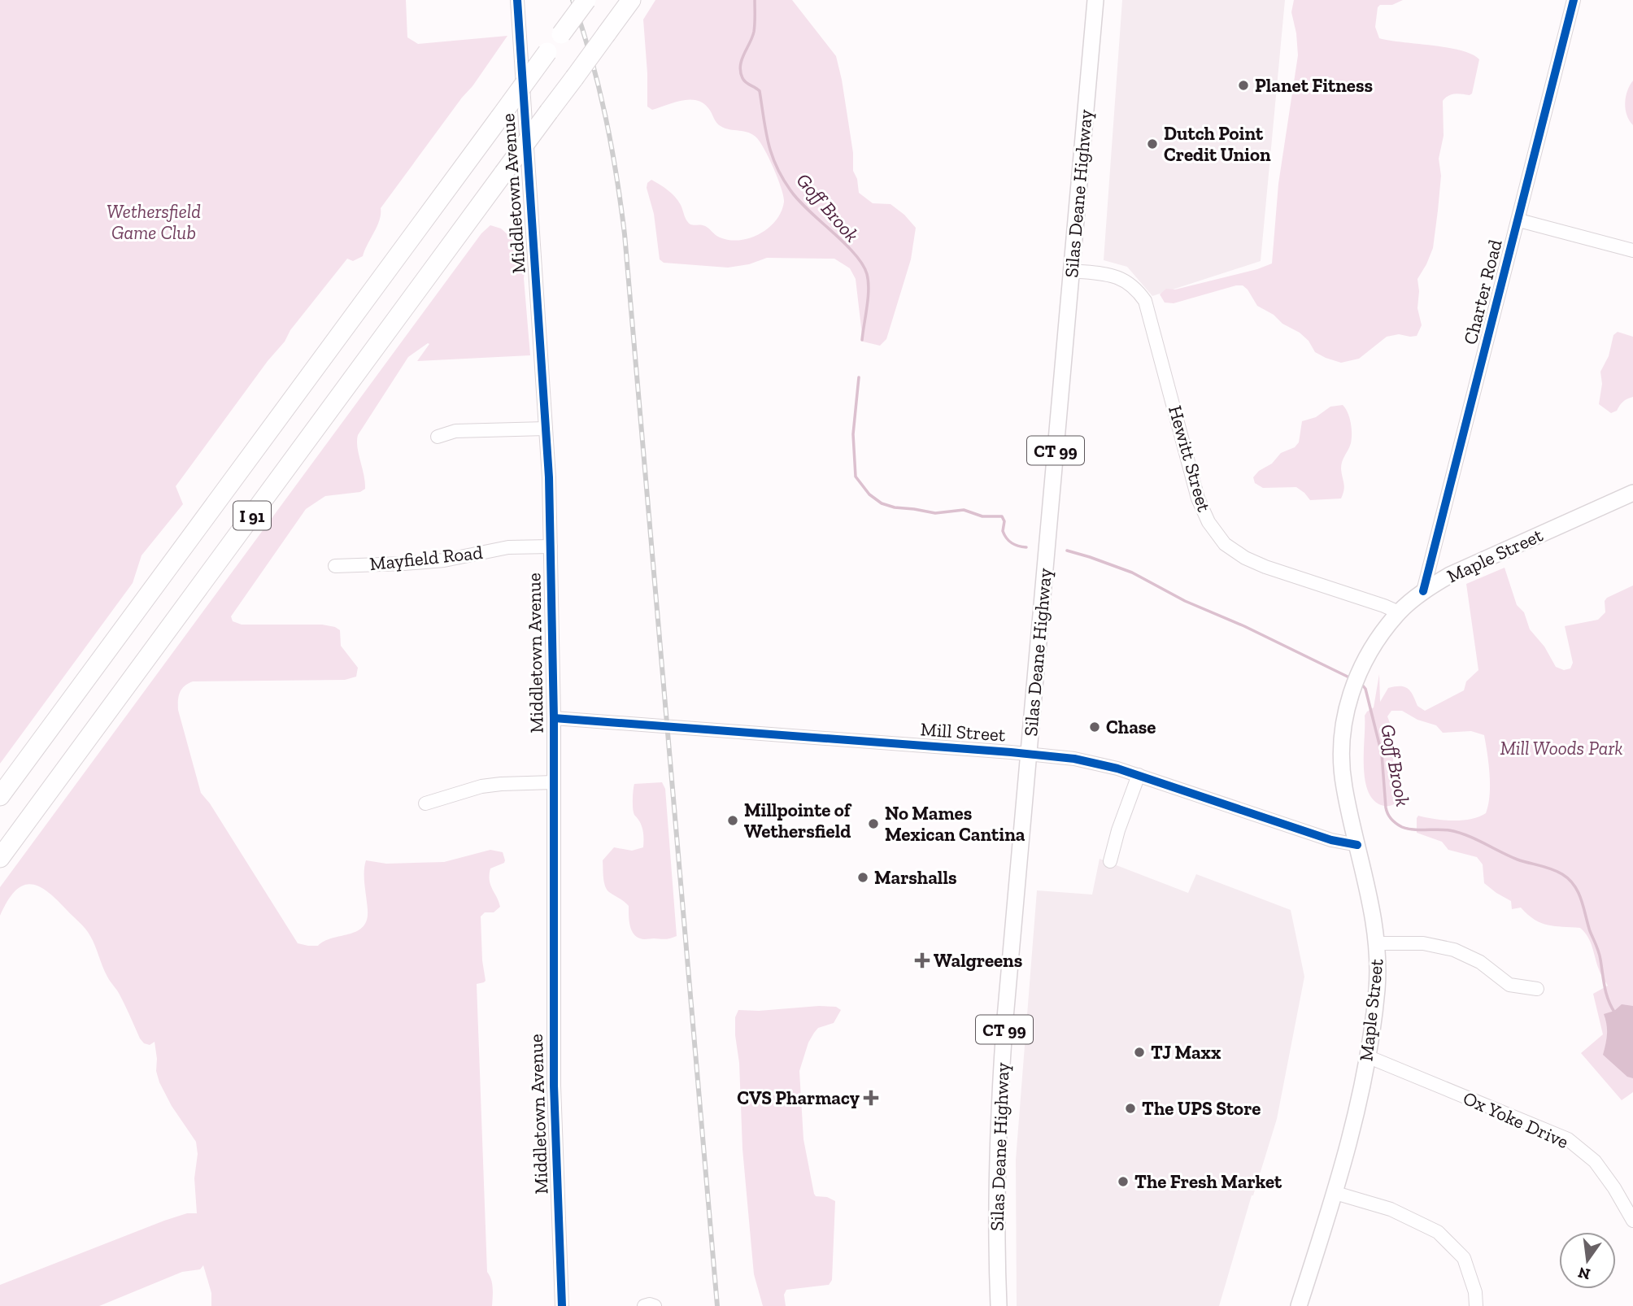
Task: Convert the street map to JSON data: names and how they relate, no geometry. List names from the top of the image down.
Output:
{
  "streets": {
    "highway": ["I 91"],
    "main road": ["Silas Deane Highway", "CT 99", "Maple Street"],
    "street": [
      "Middletown Avenue",
      "Charter Road",
      "Hewitt Street",
      "Mayfield Road",
      "Mill Street",
      "Ox Yoke Drive"
    ]
  },
  "crossings": [
    ["Middletown Avenue", "Mayfield Road"],
    ["Middletown Avenue", "Mill Street"],
    ["Silas Deane Highway", "Hewitt Street"],
    ["Silas Deane Highway", "Mill Street"],
    ["Charter Road", "Maple Street"],
    ["Hewitt Street", "Maple Street"],
    ["Maple Street", "Mill Street"],
    ["Maple Street", "Ox Yoke Drive"]
  ],
  "water": ["Goff Brook"],
  "parks": ["Wethersfield Game Club", "Mill Woods Park"],
  "places": {
    "other": [
      "Planet Fitness",
      "Dutch Point Credit Union",
      "Chase",
      "Millpointe of Wethersfield",
      "No Mames Mexican Cantina",
      "Marshalls",
      "TJ Maxx",
      "The UPS Store",
      "The Fresh Market"
    ],
    "health": ["Walgreens", "CVS Pharmacy"]
  },
  "north": "bottom"
}
